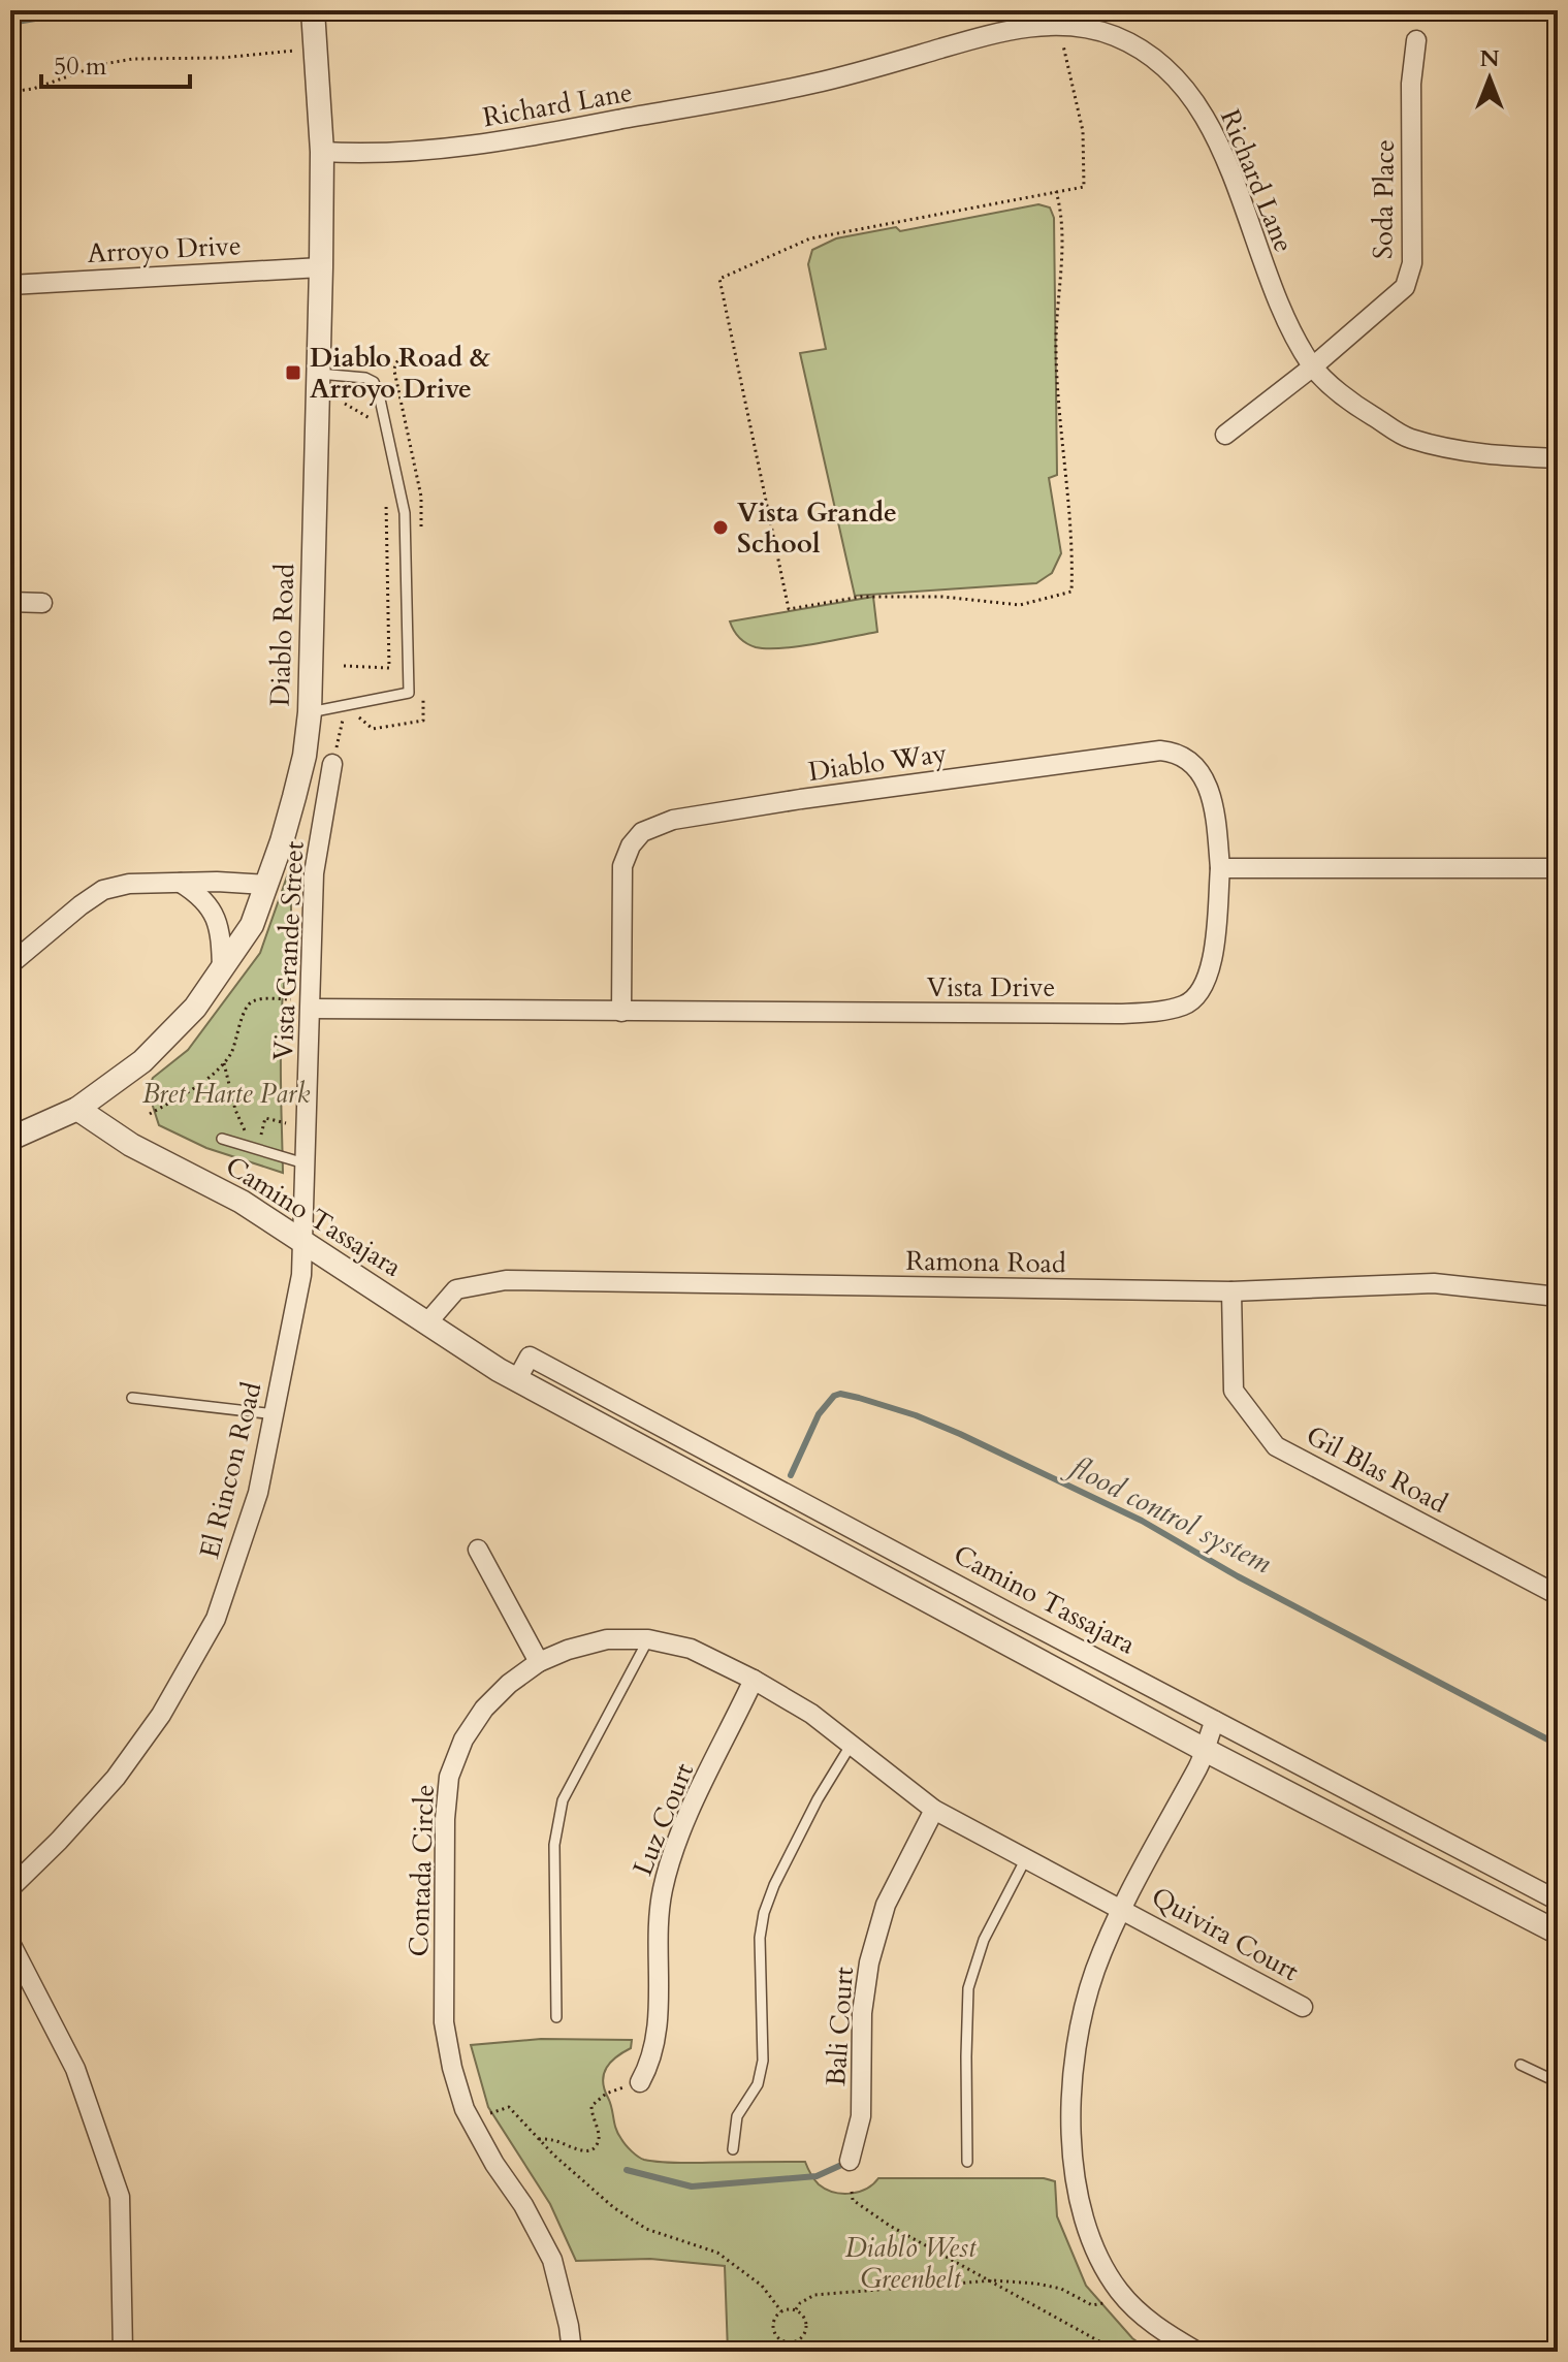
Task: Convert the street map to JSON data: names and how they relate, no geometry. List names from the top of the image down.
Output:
{
  "streets": {
    "street": [
      "Richard Lane",
      "Soda Place",
      "Arroyo Drive",
      "Diablo Road",
      "Diablo Way",
      "Vista Grande Street",
      "Vista Drive",
      "Camino Tassajara",
      "Ramona Road",
      "Gil Blas Road",
      "El Rincon Road",
      "Luz Court",
      "Contada Circle",
      "Quivira Court",
      "Bali Court"
    ]
  },
  "crossings": [
    ["Richard Lane", "Soda Place"],
    ["Richard Lane", "Diablo Road"],
    ["Arroyo Drive", "Diablo Road"],
    ["Diablo Road", "Camino Tassajara"],
    ["Diablo Way", "Vista Drive"],
    ["Vista Grande Street", "Vista Drive"],
    ["Vista Grande Street", "Camino Tassajara"],
    ["Vista Grande Street", "El Rincon Road"],
    ["Camino Tassajara", "Ramona Road"],
    ["Camino Tassajara", "El Rincon Road"],
    ["Ramona Road", "Gil Blas Road"],
    ["Luz Court", "Contada Circle"],
    ["Contada Circle", "Quivira Court"],
    ["Contada Circle", "Bali Court"]
  ],
  "water": ["flood control system"],
  "parks": ["Bret Harte Park", "Diablo West Greenbelt"],
  "places": {
    "transit": ["Diablo Road & Arroyo Drive"],
    "other": ["Vista Grande School"]
  },
  "scale_bar": "50 m",
  "north": "top"
}
